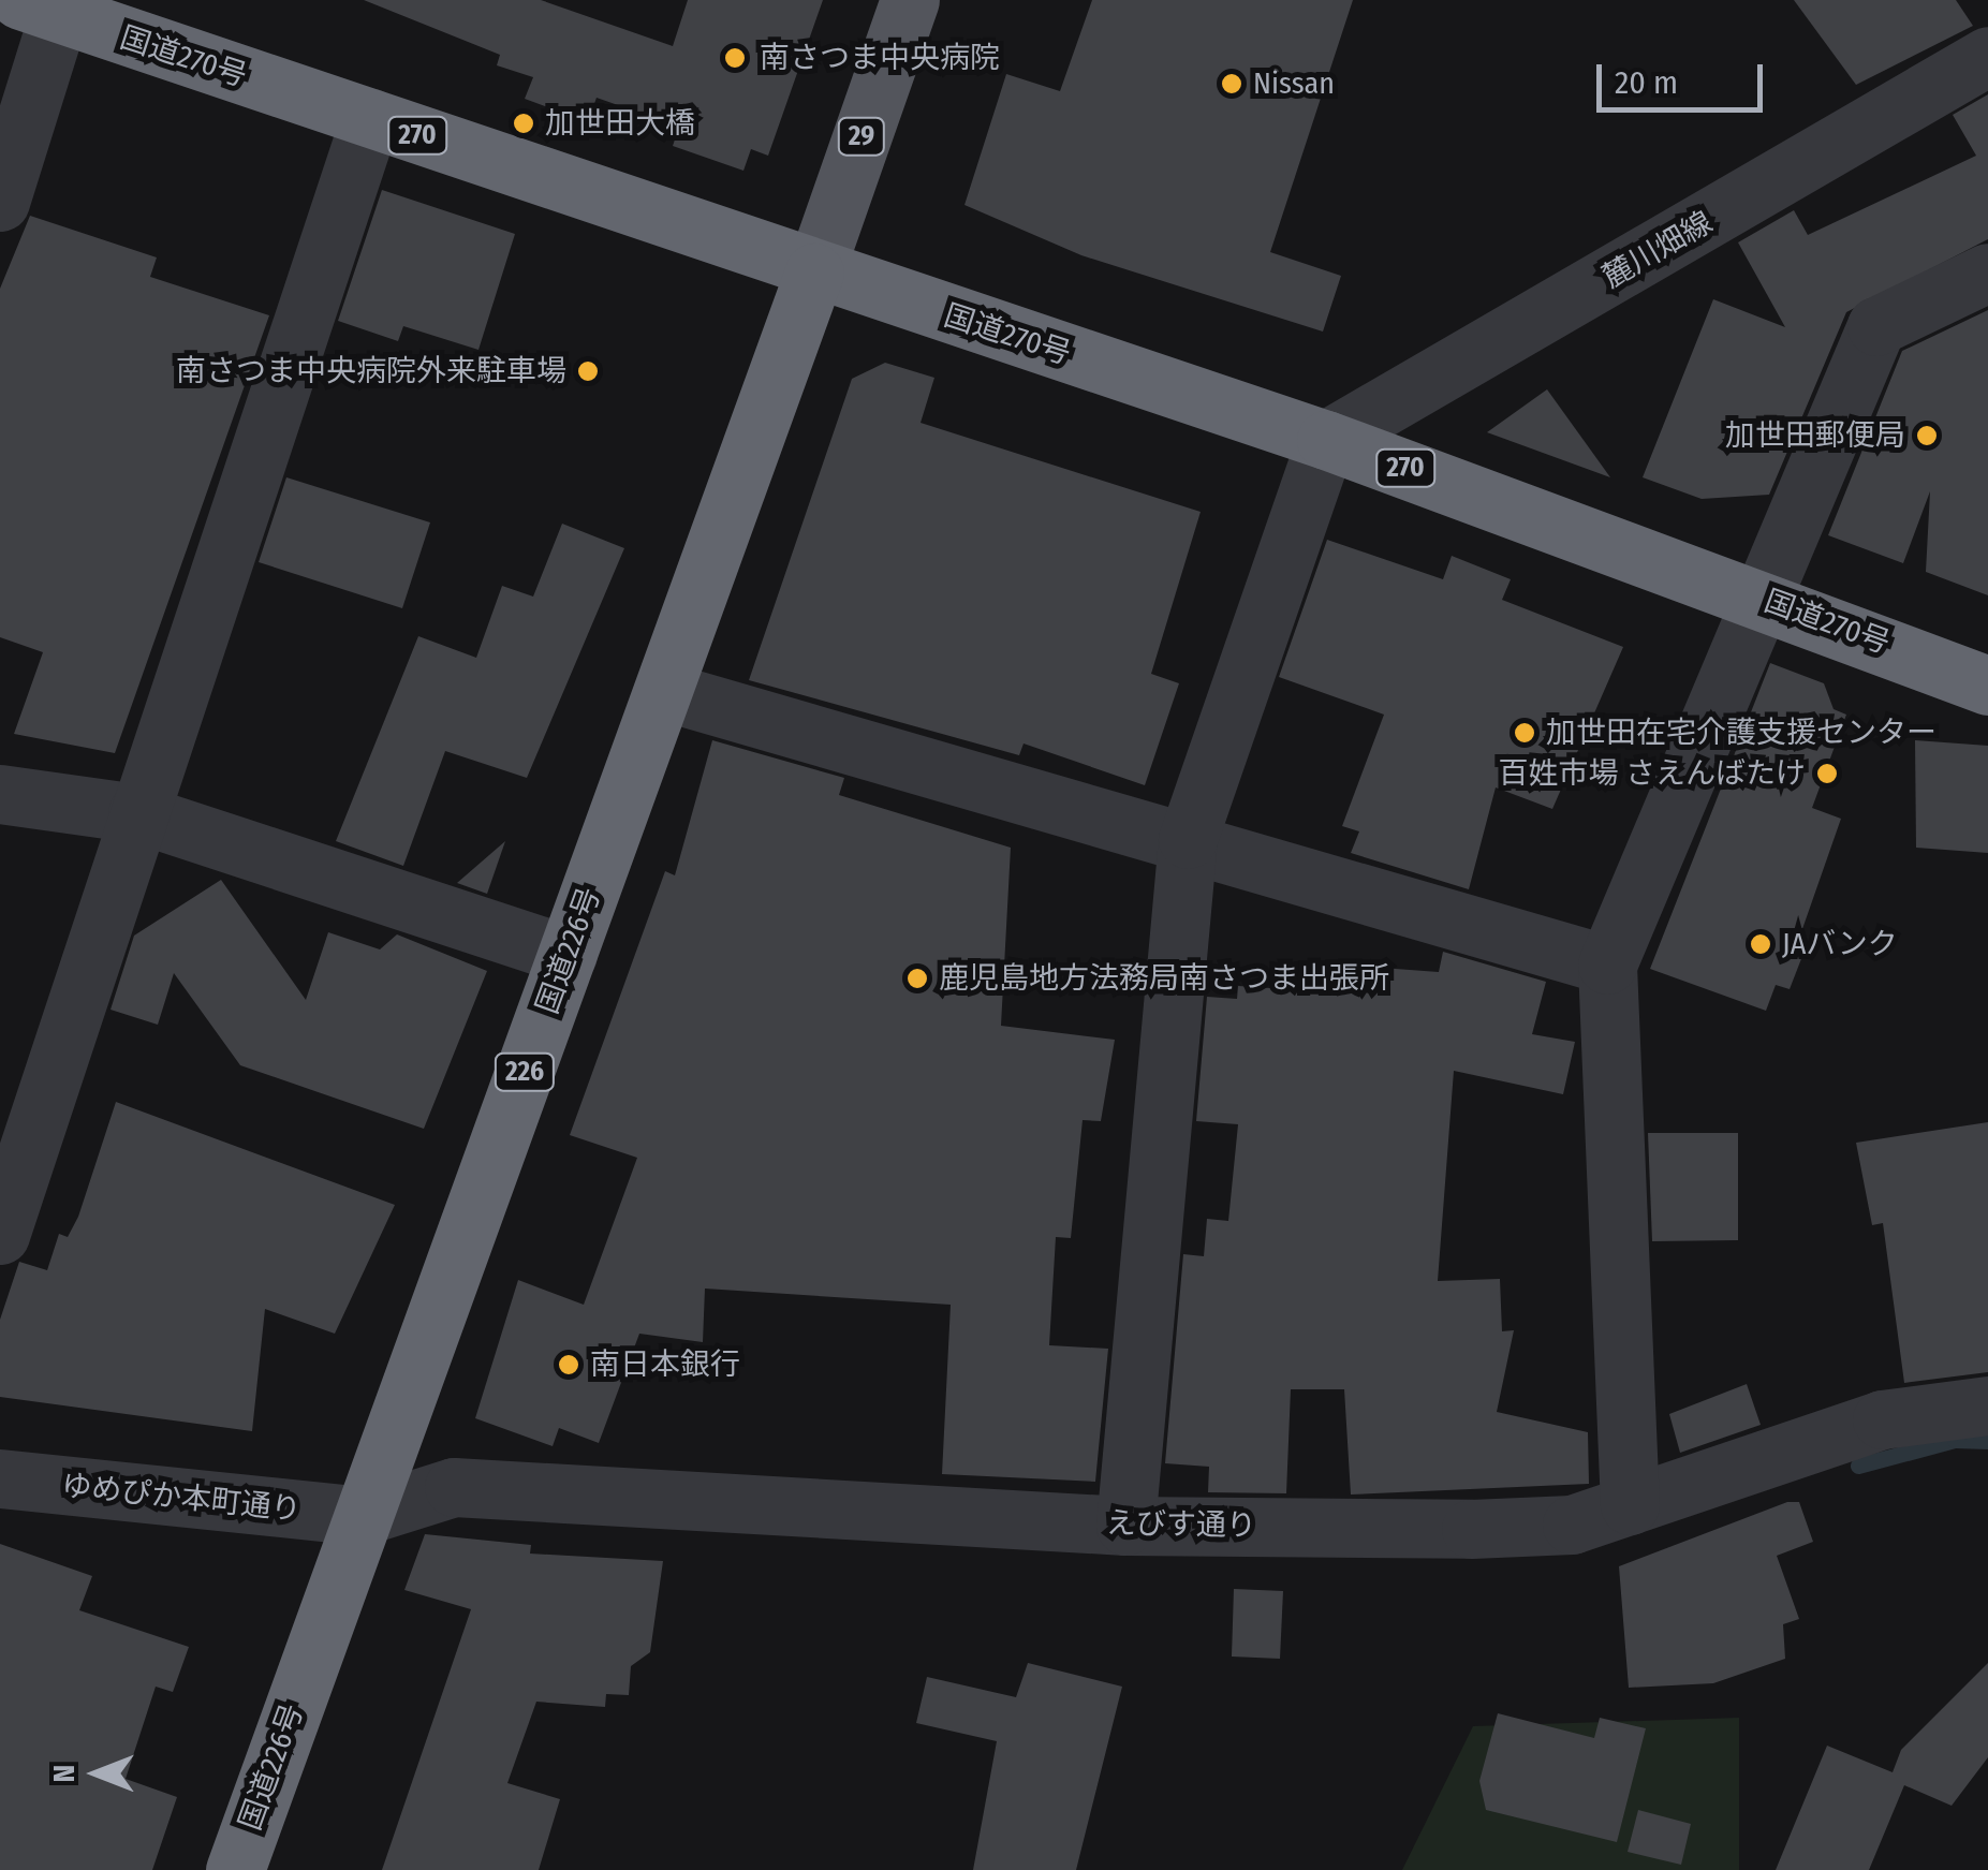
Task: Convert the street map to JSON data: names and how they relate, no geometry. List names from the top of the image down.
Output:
{
  "streets": {
    "highway": [
      "国道270号",
      "270",
      "国道226号",
      "226"
    ],
    "main road": ["29"],
    "street": ["麓川畑線", "ゆめぴか本町通り", "えびす通り"]
  },
  "crossings": [
    ["国道270号", "29"],
    ["国道270号", "麓川畑線"],
    ["国道270号", "国道226号"],
    ["29", "国道226号"],
    ["国道226号", "ゆめぴか本町通り"],
    ["国道226号", "えびす通り"],
    ["ゆめぴか本町通り", "えびす通り"]
  ],
  "places": [
    "南さつま中央病院",
    "Nissan",
    "加世田大橋",
    "南さつま中央病院外来駐車場",
    "加世田郵便局",
    "加世田在宅介護支援センター",
    "百姓市場 さえんばたけ",
    "JAバンク",
    "鹿児島地方法務局南さつま出張所",
    "南日本銀行"
  ],
  "scale_bar": "20 m",
  "north": "left"
}
